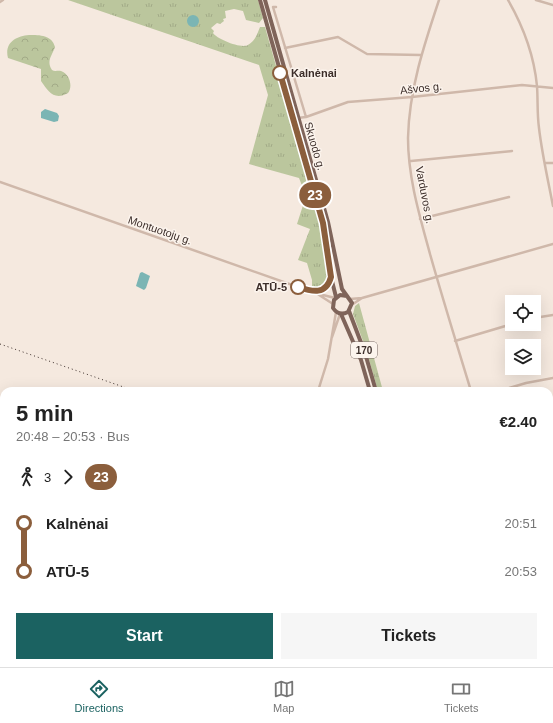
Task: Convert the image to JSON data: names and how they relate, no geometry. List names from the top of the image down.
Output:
{
  "streets": {
    "main road": ["Skuodo g.", "170"],
    "street": ["Ašvos g.", "Varduvos g.", "Montuotojų g."]
  },
  "crossings": [
    ["Ašvos g.", "Skuodo g."],
    ["Ašvos g.", "Varduvos g."],
    ["Skuodo g.", "Montuotojų g."],
    ["Skuodo g.", "170"],
    ["Montuotojų g.", "170"]
  ],
  "places": ["Kalnėnai", "ATŪ-5"],
  "lines": ["bus line 23"],
  "page": {
    "on_map": "23",
    "heading": ["5 min", "20:48 – 20:53 · Bus", "€2.40"],
    "legs": ["3", "23"],
    "list": [
      {
        "name": "Kalnėnai",
        "value": "20:51"
      },
      {
        "name": "ATŪ-5",
        "value": "20:53"
      }
    ],
    "buttons": ["Start", "Tickets"],
    "tabs": ["Directions", "Map", "Tickets"]
  }
}
